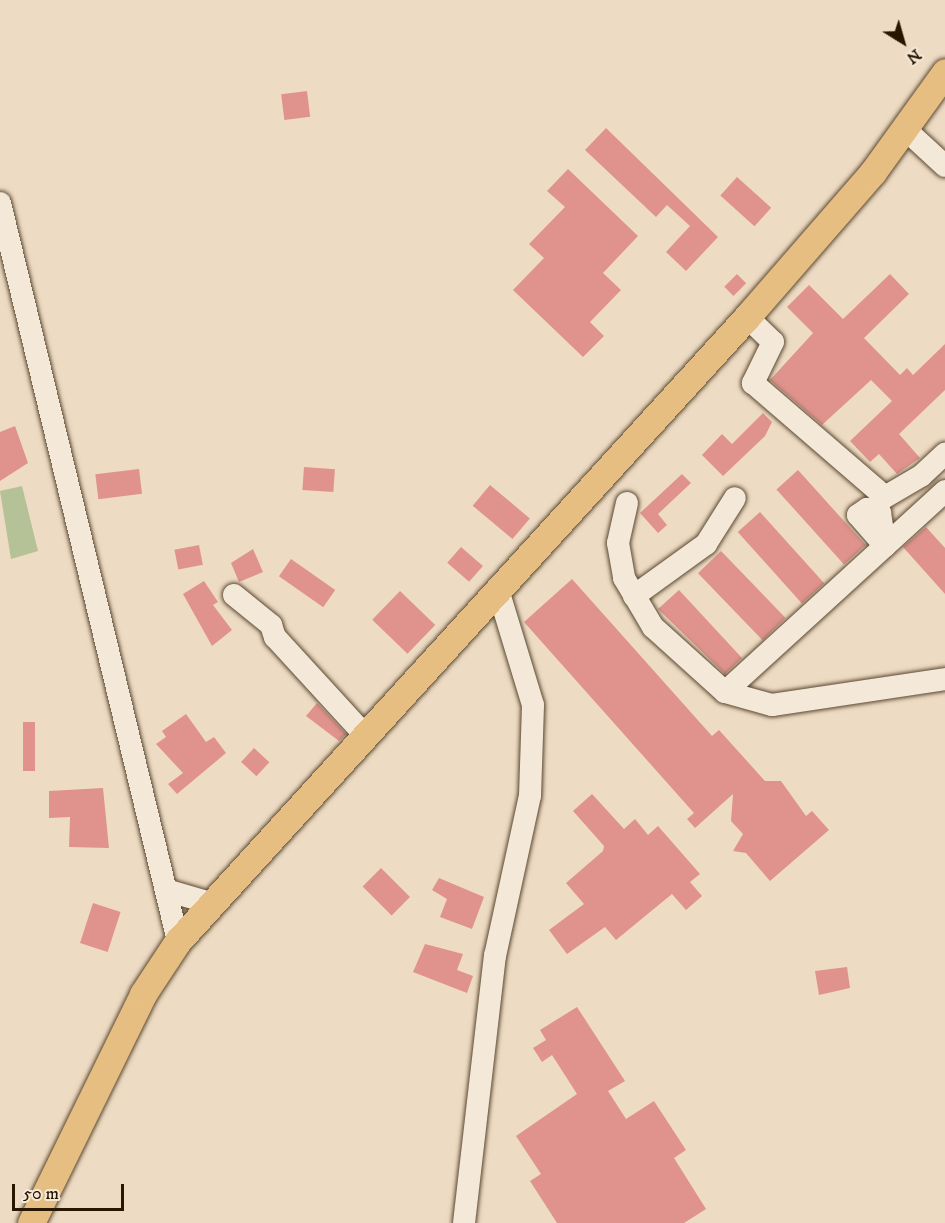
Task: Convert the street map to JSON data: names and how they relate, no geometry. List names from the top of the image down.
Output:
{
  "scale_bar": "50 m",
  "north": "bottom right"
}
